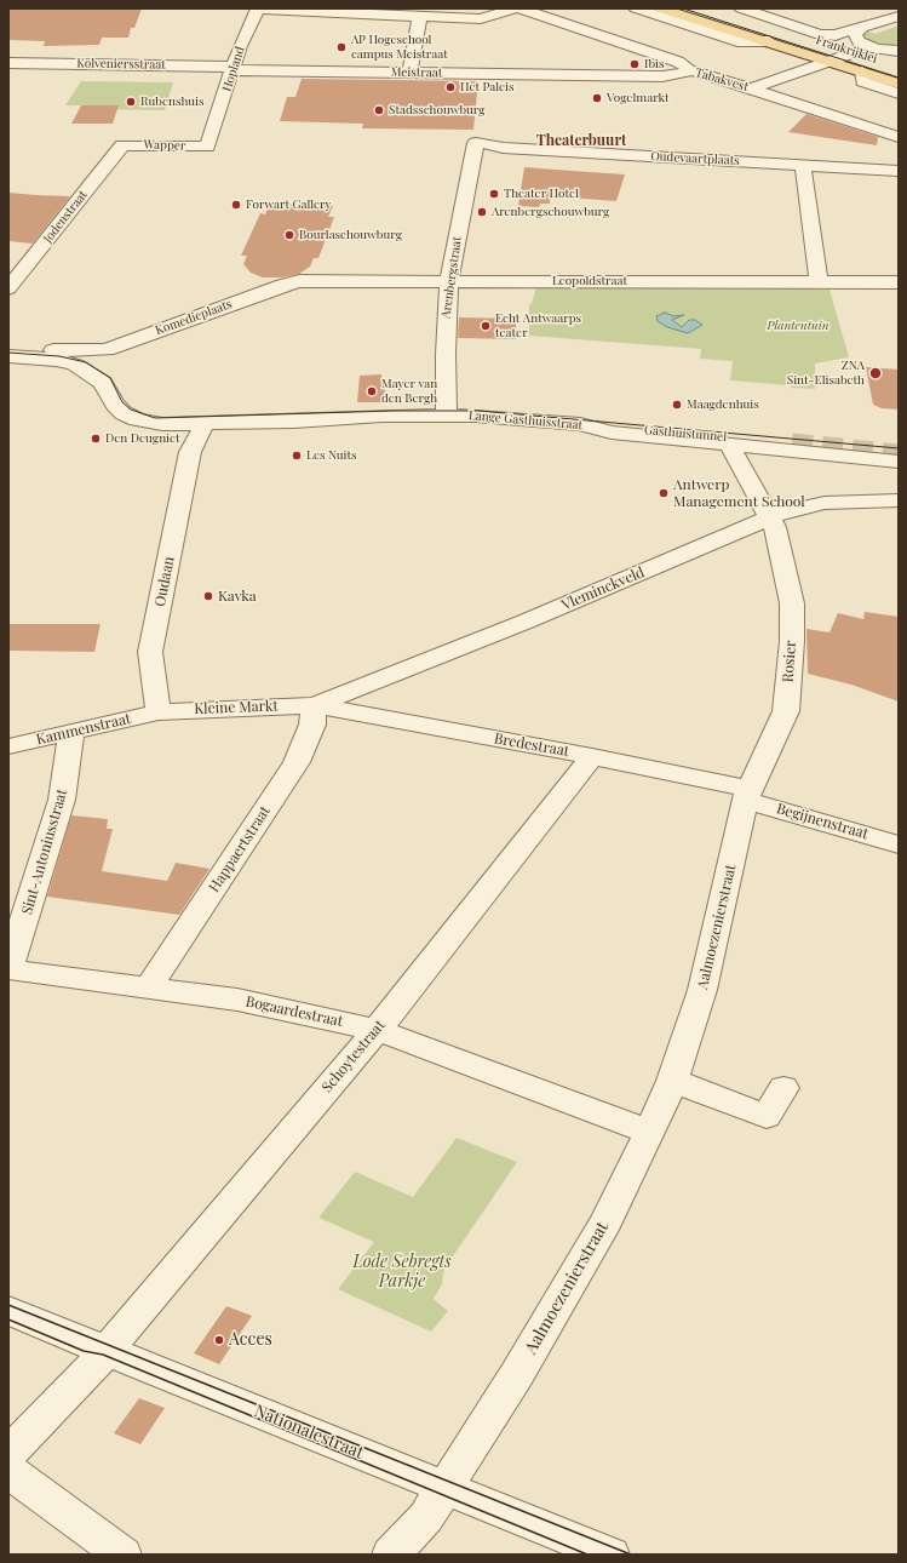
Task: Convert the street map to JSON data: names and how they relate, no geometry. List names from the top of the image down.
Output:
{
  "streets": {
    "main road": ["Frankrijklei"],
    "street": [
      "Kolveniersstraat",
      "Hopland",
      "Meistraat",
      "Tabakvest",
      "Wapper",
      "Oudevaartplaats",
      "Jodenstraat",
      "Arenbergstraat",
      "Leopoldstraat",
      "Komedieplaats",
      "Lange Gasthuisstraat",
      "Gasthuistunnel",
      "Oudaan",
      "Vleminckveld",
      "Rosier",
      "Kleine Markt",
      "Kammenstraat",
      "Bredestraat",
      "Begijnenstraat",
      "Happaertstraat",
      "Sint-Antoniusstraat",
      "Aalmoezenierstraat",
      "Bogaardestraat",
      "Schoytestraat",
      "Nationalestraat"
    ]
  },
  "crossings": [
    ["Kolveniersstraat", "Hopland"],
    ["Kolveniersstraat", "Meistraat"],
    ["Hopland", "Meistraat"],
    ["Hopland", "Wapper"],
    ["Meistraat", "Tabakvest"],
    ["Wapper", "Jodenstraat"],
    ["Oudevaartplaats", "Arenbergstraat"],
    ["Arenbergstraat", "Leopoldstraat"],
    ["Arenbergstraat", "Lange Gasthuisstraat"],
    ["Leopoldstraat", "Komedieplaats"],
    ["Lange Gasthuisstraat", "Gasthuistunnel"],
    ["Lange Gasthuisstraat", "Oudaan"],
    ["Lange Gasthuisstraat", "Rosier"],
    ["Oudaan", "Kleine Markt"],
    ["Oudaan", "Kammenstraat"],
    ["Vleminckveld", "Rosier"],
    ["Vleminckveld", "Kleine Markt"],
    ["Vleminckveld", "Bredestraat"],
    ["Vleminckveld", "Happaertstraat"],
    ["Rosier", "Bredestraat"],
    ["Rosier", "Begijnenstraat"],
    ["Rosier", "Aalmoezenierstraat"],
    ["Kleine Markt", "Kammenstraat"],
    ["Kleine Markt", "Bredestraat"],
    ["Kleine Markt", "Happaertstraat"],
    ["Kammenstraat", "Sint-Antoniusstraat"],
    ["Bredestraat", "Begijnenstraat"],
    ["Bredestraat", "Happaertstraat"],
    ["Bredestraat", "Aalmoezenierstraat"],
    ["Bredestraat", "Schoytestraat"],
    ["Begijnenstraat", "Aalmoezenierstraat"],
    ["Happaertstraat", "Bogaardestraat"],
    ["Sint-Antoniusstraat", "Bogaardestraat"],
    ["Aalmoezenierstraat", "Bogaardestraat"],
    ["Aalmoezenierstraat", "Nationalestraat"],
    ["Bogaardestraat", "Schoytestraat"],
    ["Schoytestraat", "Nationalestraat"]
  ],
  "districts": ["Theaterbuurt"],
  "parks": ["Plantentuin", "Lode Sebregts Parkje"],
  "places": [
    "AP Hogeschool campus Meistraat",
    "Ibis",
    "Het Paleis",
    "Vogelmarkt",
    "Rubenshuis",
    "Stadsschouwburg",
    "Theater Hotel",
    "Forwart Gallery",
    "Arenbergschouwburg",
    "Bourlaschouwburg",
    "Echt Antwaarps teater",
    "ZNA Sint-Elisabeth",
    "Mayer van den Bergh",
    "Maagdenhuis",
    "Den Deugniet",
    "Les Nuits",
    "Antwerp Management School",
    "Kavka",
    "Acces"
  ]
}
